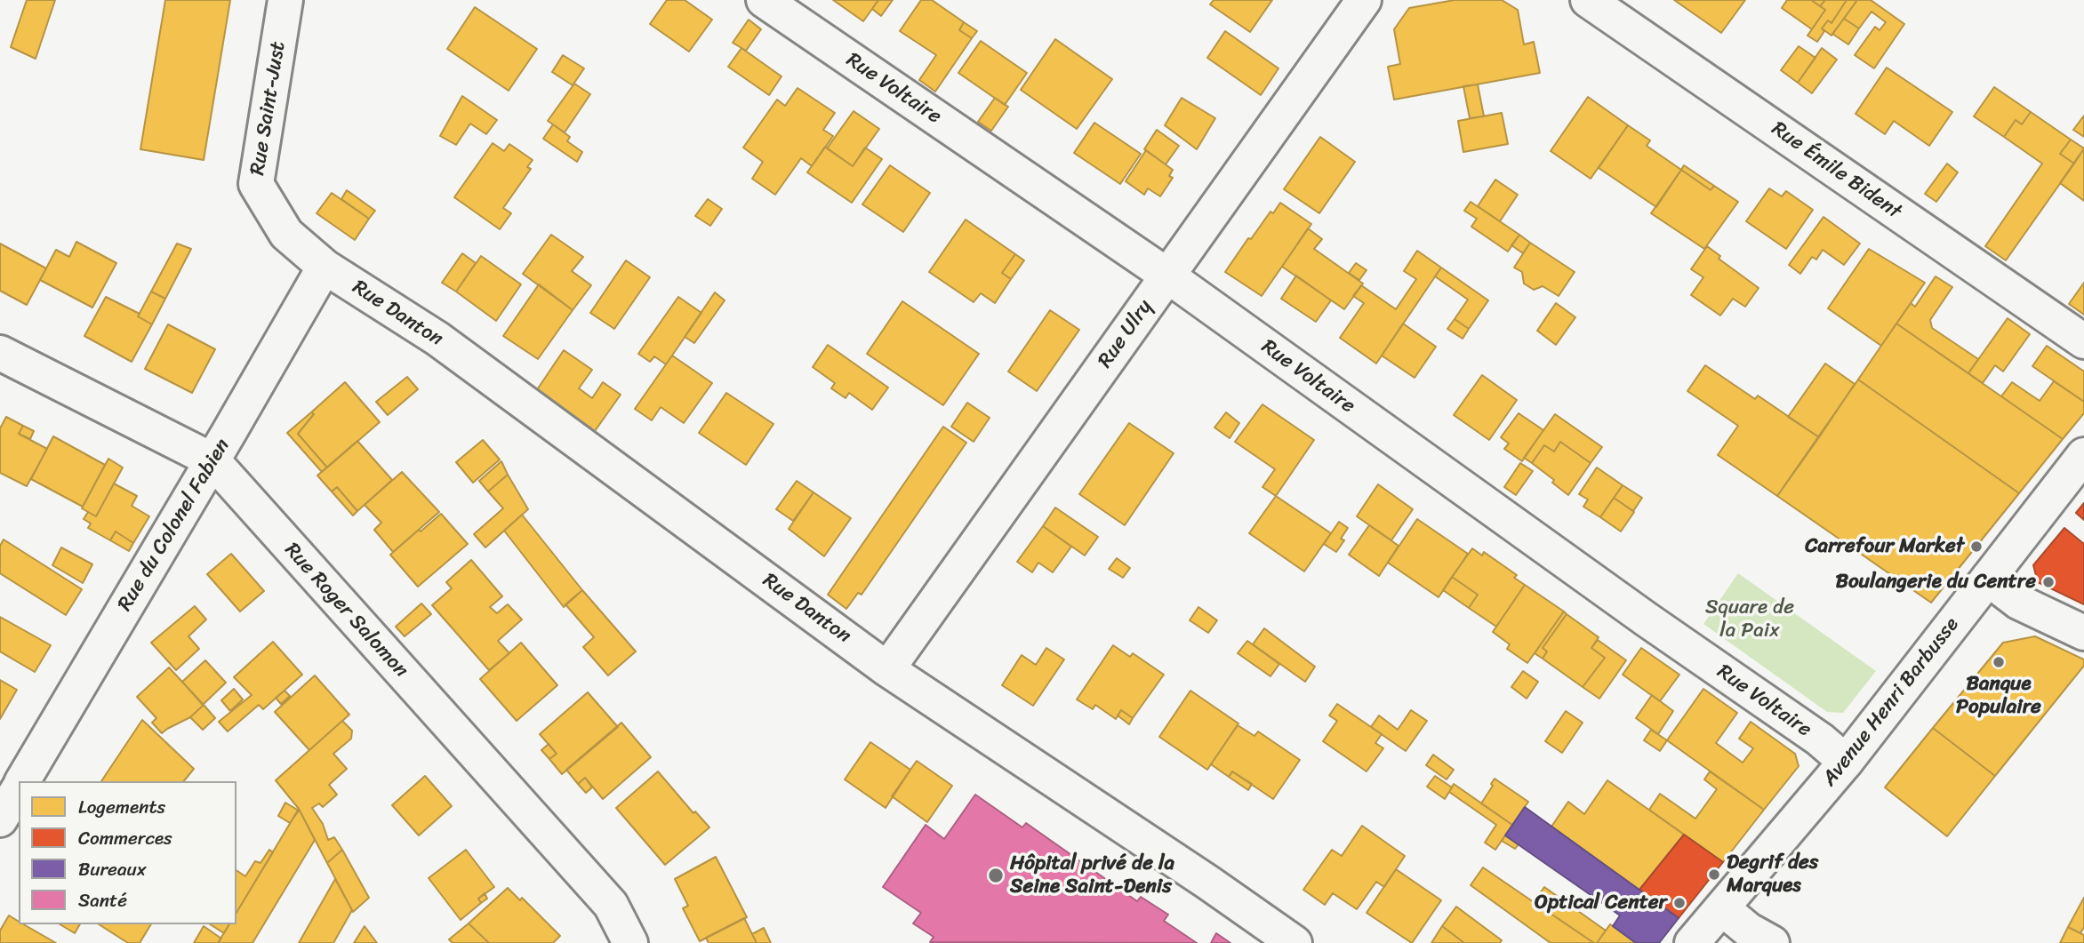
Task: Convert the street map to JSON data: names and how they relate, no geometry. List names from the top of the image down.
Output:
{
  "streets": {
    "street": [
      "Rue Voltaire",
      "Rue Saint-Just",
      "Rue Émile Bident",
      "Rue Danton",
      "Rue Ulry",
      "Rue du Colonel Fabien",
      "Rue Roger Salomon",
      "Avenue Henri Barbusse"
    ]
  },
  "crossings": [
    ["Rue Voltaire", "Rue Ulry"],
    ["Rue Voltaire", "Avenue Henri Barbusse"],
    ["Rue Saint-Just", "Rue Danton"],
    ["Rue Saint-Just", "Rue du Colonel Fabien"],
    ["Rue Danton", "Rue Ulry"],
    ["Rue Danton", "Rue du Colonel Fabien"],
    ["Rue du Colonel Fabien", "Rue Roger Salomon"]
  ],
  "parks": ["Square de la Paix"],
  "places": [
    "Carrefour Market",
    "Boulangerie du Centre",
    "Banque Populaire",
    "Degrif des Marques",
    "Hôpital privé de la Seine Saint-Denis",
    "Optical Center"
  ],
  "legend": [
    "Logements",
    "Commerces",
    "Bureaux",
    "Santé"
  ]
}
